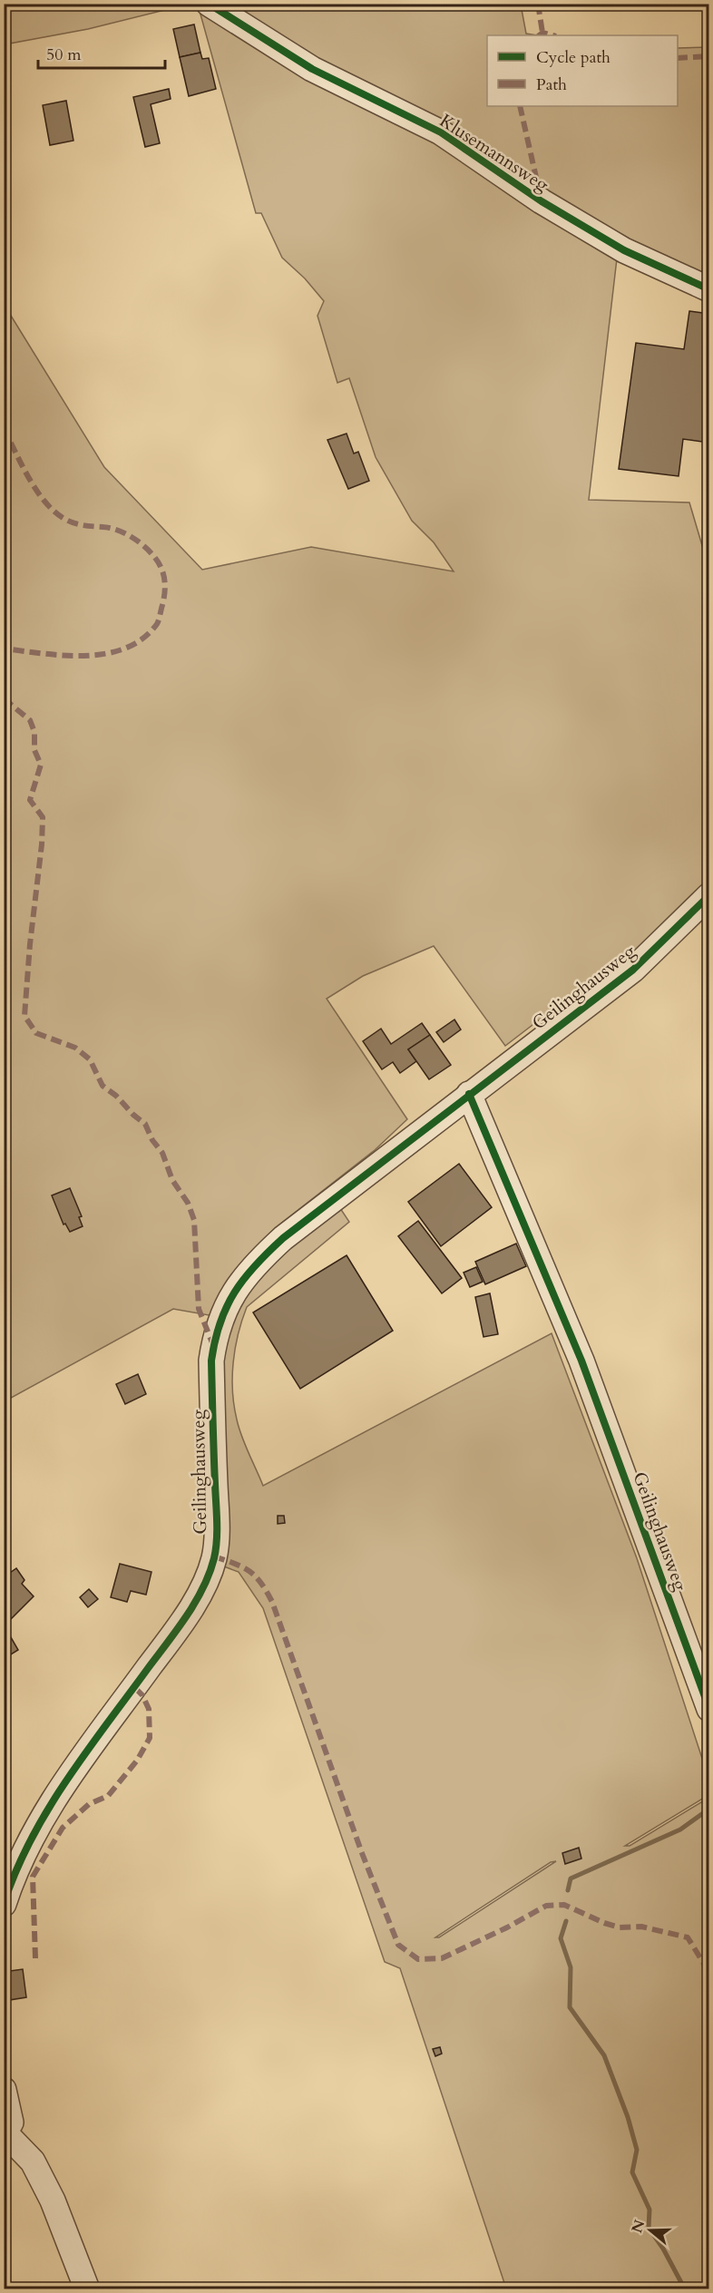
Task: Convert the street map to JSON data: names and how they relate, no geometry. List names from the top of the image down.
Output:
{
  "streets": {
    "street": ["Klusemannsweg", "Geilinghausweg"]
  },
  "legend": ["Cycle path", "Path"],
  "scale_bar": "50 m",
  "north": "left"
}
